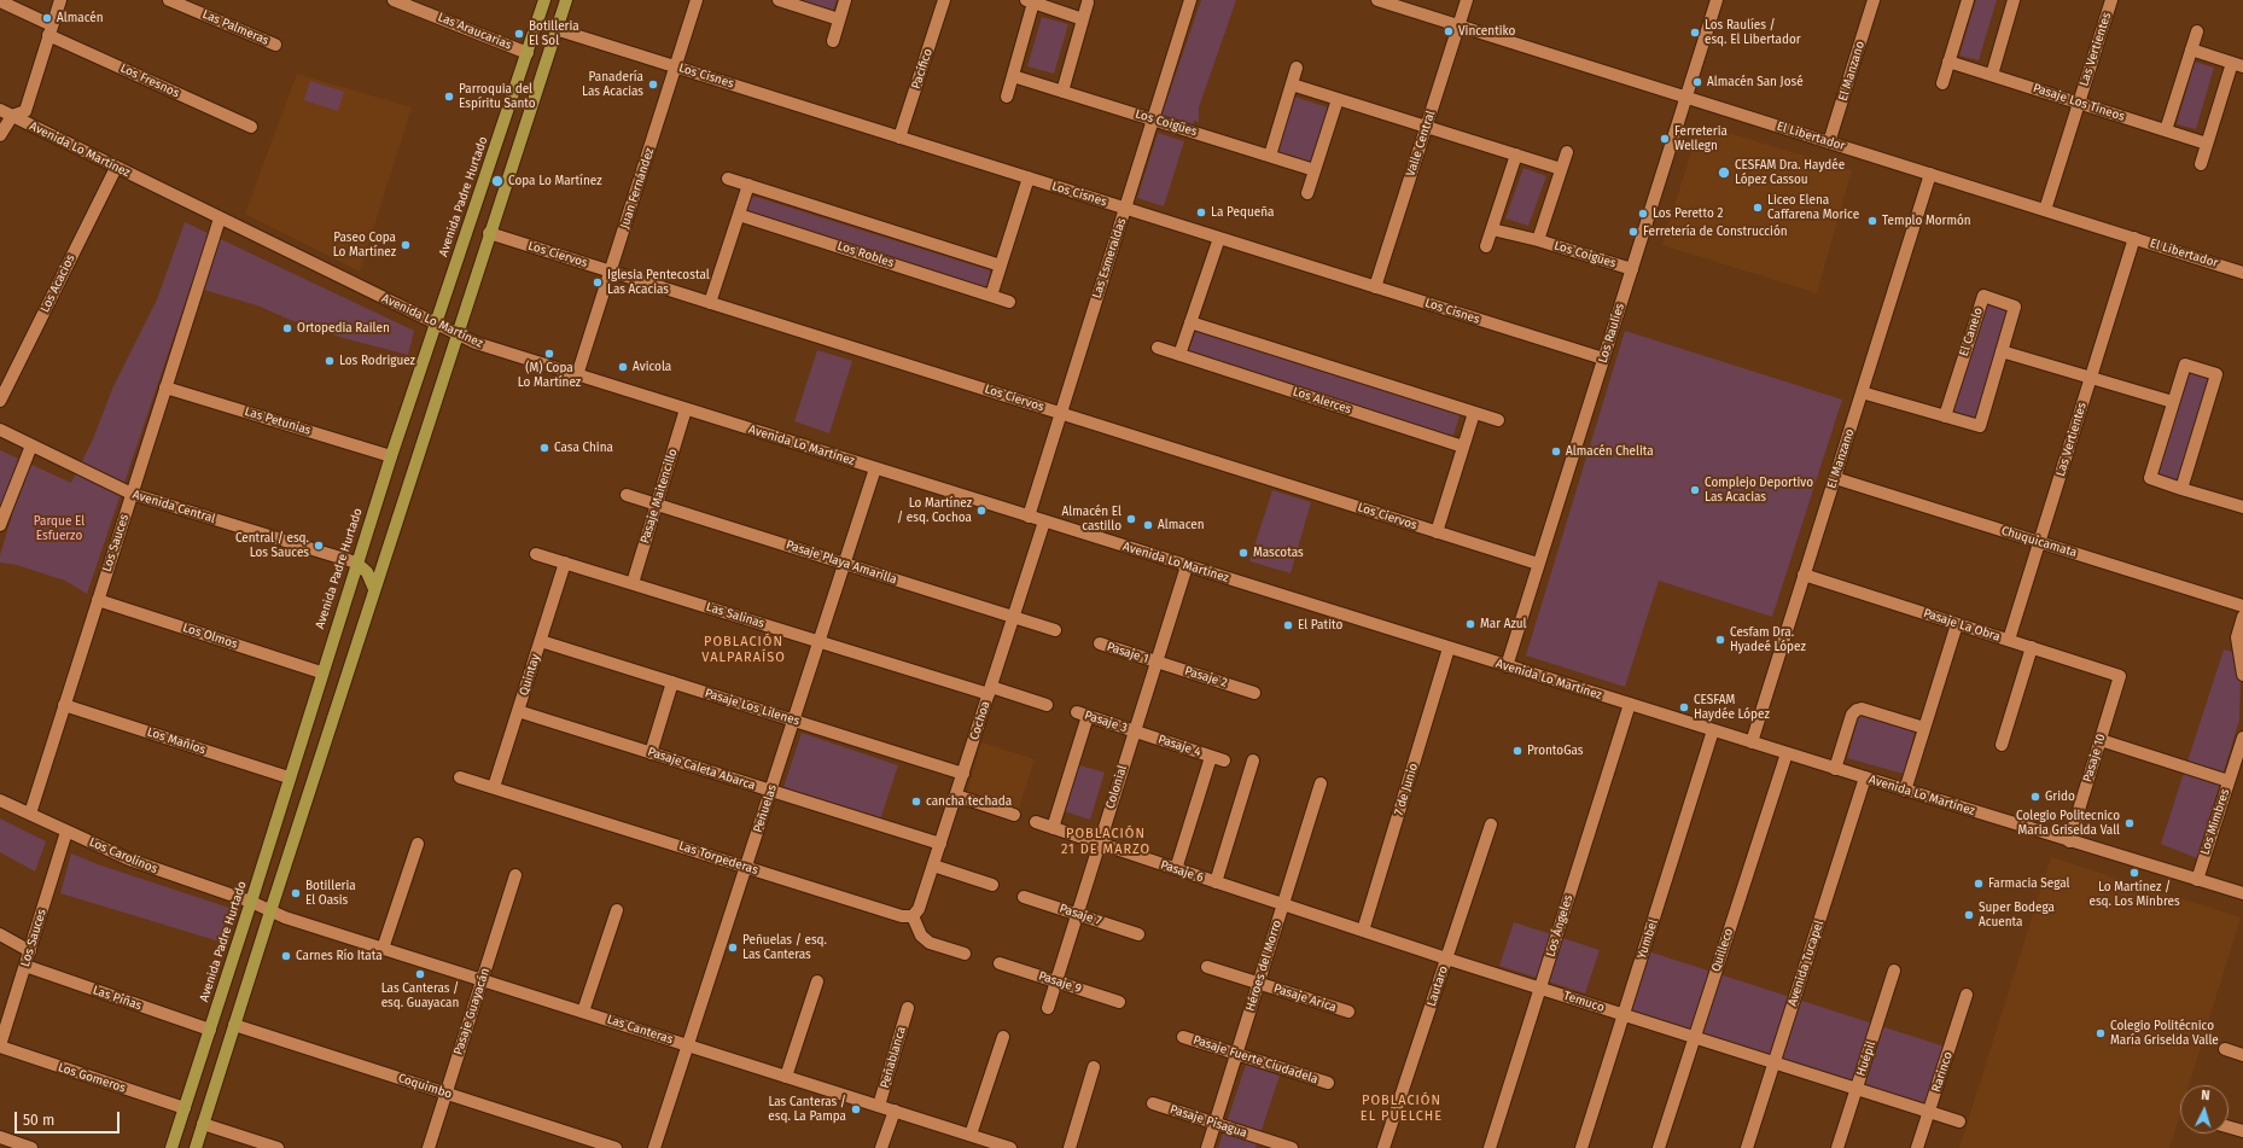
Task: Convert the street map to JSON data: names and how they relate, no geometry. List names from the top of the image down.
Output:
{
  "streets": {
    "main road": ["Avenida Padre Hurtado"],
    "street": [
      "Las Palmeras",
      "Las Araucarias",
      "Las Vertientes",
      "Pacífico",
      "El Manzano",
      "Los Cisnes",
      "Los Fresnos",
      "Pasaje Los Tineos",
      "Los Coigües",
      "El Libertador",
      "Valle Central",
      "Avenida Lo Martínez",
      "Juan Fernández",
      "Los Ciervos",
      "Los Robles",
      "Las Esmeraldas",
      "Los Acacios",
      "El Canelo",
      "Los Raulíes",
      "Los Alerces",
      "Las Petunias",
      "Pasaje Maitencillo",
      "Avenida Central",
      "Chuquicamata",
      "Los Sauces",
      "Pasaje Playa Amarilla",
      "Las Salinas",
      "Pasaje La Obra",
      "Los Olmos",
      "Pasaje 1",
      "Quintay",
      "Pasaje 2",
      "Pasaje Los Lilenes",
      "Cochoa",
      "Pasaje 3",
      "Los Mañíos",
      "Pasaje 4",
      "Pasaje 10",
      "Pasaje Caleta Abarca",
      "Colonial",
      "7 de Junio",
      "Peñuelas",
      "Los Mimbres",
      "Los Carolinos",
      "Las Torpederas",
      "Pasaje 6",
      "Pasaje 7",
      "Los Ángeles",
      "Yumbel",
      "Quilleco",
      "Avenida Tucapel",
      "Héroes del Morro",
      "Pasaje 9",
      "Lautaro",
      "Las Piñas",
      "Pasaje Arica",
      "Temuco",
      "Pasaje Guayacán",
      "Las Canteras",
      "Peñablanca",
      "Huépil",
      "Pasaje Fuerte Ciudadela",
      "Rarinco",
      "Los Gomeros",
      "Coquimbo",
      "Pasaje Pisagua"
    ]
  },
  "crossings": [
    ["Las Araucarias", "Avenida Padre Hurtado"],
    ["Las Vertientes", "Pasaje Los Tineos"],
    ["Las Vertientes", "El Libertador"],
    ["Las Vertientes", "Chuquicamata"],
    ["Las Vertientes", "Pasaje La Obra"],
    ["Pacífico", "Los Cisnes"],
    ["El Manzano", "El Libertador"],
    ["El Manzano", "Avenida Lo Martínez"],
    ["El Manzano", "El Canelo"],
    ["El Manzano", "Chuquicamata"],
    ["El Manzano", "Pasaje La Obra"],
    ["Los Cisnes", "Valle Central"],
    ["Los Cisnes", "Juan Fernández"],
    ["Los Cisnes", "Las Esmeraldas"],
    ["Los Cisnes", "Los Raulíes"],
    ["Los Coigües", "Las Esmeraldas"],
    ["Los Coigües", "Los Raulíes"],
    ["El Libertador", "Valle Central"],
    ["El Libertador", "Los Raulíes"],
    ["Avenida Lo Martínez", "Juan Fernández"],
    ["Avenida Lo Martínez", "Avenida Padre Hurtado"],
    ["Avenida Lo Martínez", "Las Esmeraldas"],
    ["Avenida Lo Martínez", "Los Acacios"],
    ["Avenida Lo Martínez", "Los Raulíes"],
    ["Avenida Lo Martínez", "Pasaje Maitencillo"],
    ["Avenida Lo Martínez", "Los Sauces"],
    ["Avenida Lo Martínez", "Cochoa"],
    ["Avenida Lo Martínez", "Pasaje 10"],
    ["Avenida Lo Martínez", "Colonial"],
    ["Avenida Lo Martínez", "7 de Junio"],
    ["Avenida Lo Martínez", "Peñuelas"],
    ["Avenida Lo Martínez", "Los Mimbres"],
    ["Avenida Lo Martínez", "Los Ángeles"],
    ["Avenida Lo Martínez", "Yumbel"],
    ["Avenida Lo Martínez", "Quilleco"],
    ["Avenida Lo Martínez", "Avenida Tucapel"],
    ["Juan Fernández", "Los Ciervos"],
    ["Avenida Padre Hurtado", "Las Petunias"],
    ["Avenida Padre Hurtado", "Avenida Central"],
    ["Avenida Padre Hurtado", "Los Olmos"],
    ["Avenida Padre Hurtado", "Los Mañíos"],
    ["Avenida Padre Hurtado", "Los Carolinos"],
    ["Avenida Padre Hurtado", "Las Piñas"],
    ["Avenida Padre Hurtado", "Los Gomeros"],
    ["Los Ciervos", "Las Esmeraldas"],
    ["Los Ciervos", "Los Raulíes"],
    ["Las Petunias", "Los Sauces"],
    ["Pasaje Maitencillo", "Pasaje Playa Amarilla"],
    ["Pasaje Maitencillo", "Las Salinas"],
    ["Avenida Central", "Los Sauces"],
    ["Los Sauces", "Los Olmos"],
    ["Los Sauces", "Los Mañíos"],
    ["Los Sauces", "Los Carolinos"],
    ["Los Sauces", "Las Piñas"],
    ["Los Sauces", "Los Gomeros"],
    ["Pasaje Playa Amarilla", "Cochoa"],
    ["Pasaje Playa Amarilla", "Peñuelas"],
    ["Las Salinas", "Quintay"],
    ["Las Salinas", "Cochoa"],
    ["Las Salinas", "Peñuelas"],
    ["Pasaje La Obra", "Pasaje 10"],
    ["Pasaje 1", "Pasaje 2"],
    ["Pasaje 1", "Colonial"],
    ["Quintay", "Pasaje Los Lilenes"],
    ["Quintay", "Pasaje Caleta Abarca"],
    ["Quintay", "Las Torpederas"],
    ["Pasaje 2", "Colonial"],
    ["Pasaje Los Lilenes", "Cochoa"],
    ["Pasaje Los Lilenes", "Peñuelas"],
    ["Cochoa", "Pasaje Caleta Abarca"],
    ["Cochoa", "Las Torpederas"],
    ["Pasaje 3", "Pasaje 4"],
    ["Pasaje 3", "Colonial"],
    ["Pasaje 3", "Pasaje 6"],
    ["Pasaje 4", "Colonial"],
    ["Pasaje Caleta Abarca", "Peñuelas"],
    ["Colonial", "Pasaje 6"],
    ["Colonial", "Pasaje 7"],
    ["Colonial", "Pasaje 9"],
    ["7 de Junio", "Temuco"],
    ["Peñuelas", "Las Torpederas"],
    ["Peñuelas", "Las Canteras"],
    ["Los Carolinos", "Las Canteras"],
    ["Pasaje 6", "Temuco"],
    ["Los Ángeles", "Temuco"],
    ["Yumbel", "Temuco"],
    ["Quilleco", "Temuco"],
    ["Avenida Tucapel", "Temuco"],
    ["Héroes del Morro", "Pasaje Arica"],
    ["Héroes del Morro", "Temuco"],
    ["Héroes del Morro", "Pasaje Fuerte Ciudadela"],
    ["Héroes del Morro", "Pasaje Pisagua"],
    ["Lautaro", "Temuco"],
    ["Temuco", "Huépil"],
    ["Temuco", "Rarinco"],
    ["Pasaje Guayacán", "Las Canteras"],
    ["Pasaje Guayacán", "Coquimbo"],
    ["Las Canteras", "Peñablanca"]
  ],
  "districts": ["POBLACIÓN VALPARAÍSO", "POBLACIÓN 21 DE MARZO", "POBLACIÓN EL PUELCHE"],
  "parks": ["Parque El Esfuerzo"],
  "places": [
    "Almacén",
    "Vincentiko",
    "Los Raulíes / esq. El Libertador",
    "Botilleria El Sol",
    "Almacén San José",
    "Panadería Las Acacias",
    "Parroquia del Espíritu Santo",
    "Ferreteria Wellegn",
    "CESFAM Dra. Haydée López Cassou",
    "Copa Lo Martínez",
    "Liceo Elena Caffarena Morice",
    "La Pequeña",
    "Los Peretto 2",
    "Templo Mormón",
    "Ferretería de Construcción",
    "Paseo Copa Lo Martínez",
    "Iglesia Pentecostal Las Acacias",
    "Ortopedia Railen",
    "(M) Copa Lo Martínez",
    "Los Rodriguez",
    "Avicola",
    "Casa China",
    "Almacén Chelita",
    "Complejo Deportivo Las Acacias",
    "Lo Martínez / esq. Cochoa",
    "Almacén El castillo",
    "Almacen",
    "Central / esq. Los Sauces",
    "Mascotas",
    "Mar Azul",
    "El Patito",
    "Cesfam Dra. Hyadeé López",
    "CESFAM Haydée López",
    "ProntoGas",
    "Grido",
    "cancha techada",
    "Colegio Politecnico Maria Griselda Vall",
    "Lo Martínez / esq. Los Minbres",
    "Farmacia Segal",
    "Botilleria El Oasis",
    "Super Bodega Acuenta",
    "Peñuelas / esq. Las Canteras",
    "Carnes Río Itata",
    "Las Canteras / esq. Guayacan",
    "Colegio Politécnico María Griselda Valle",
    "Las Canteras / esq. La Pampa"
  ],
  "scale_bar": "50 m",
  "north": "top"
}
